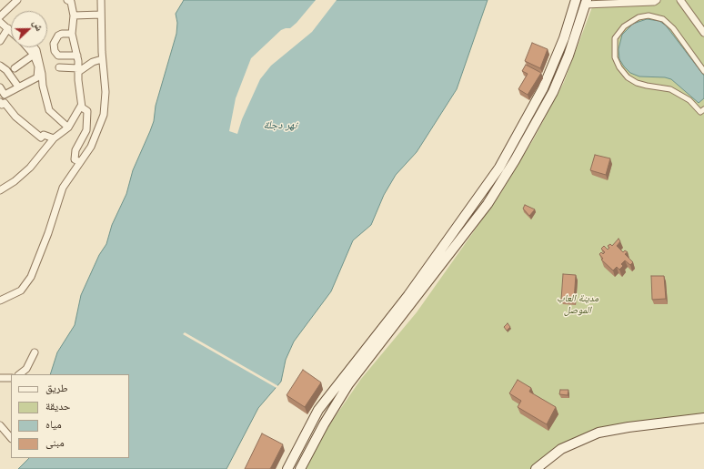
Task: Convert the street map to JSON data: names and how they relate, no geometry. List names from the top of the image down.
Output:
{
  "water": ["نهر دجلة"],
  "parks": ["مدينة العاب الموصل"],
  "legend": [
    "طريق",
    "حديقة",
    "مياه",
    "مبنى"
  ],
  "north": "right"
}
